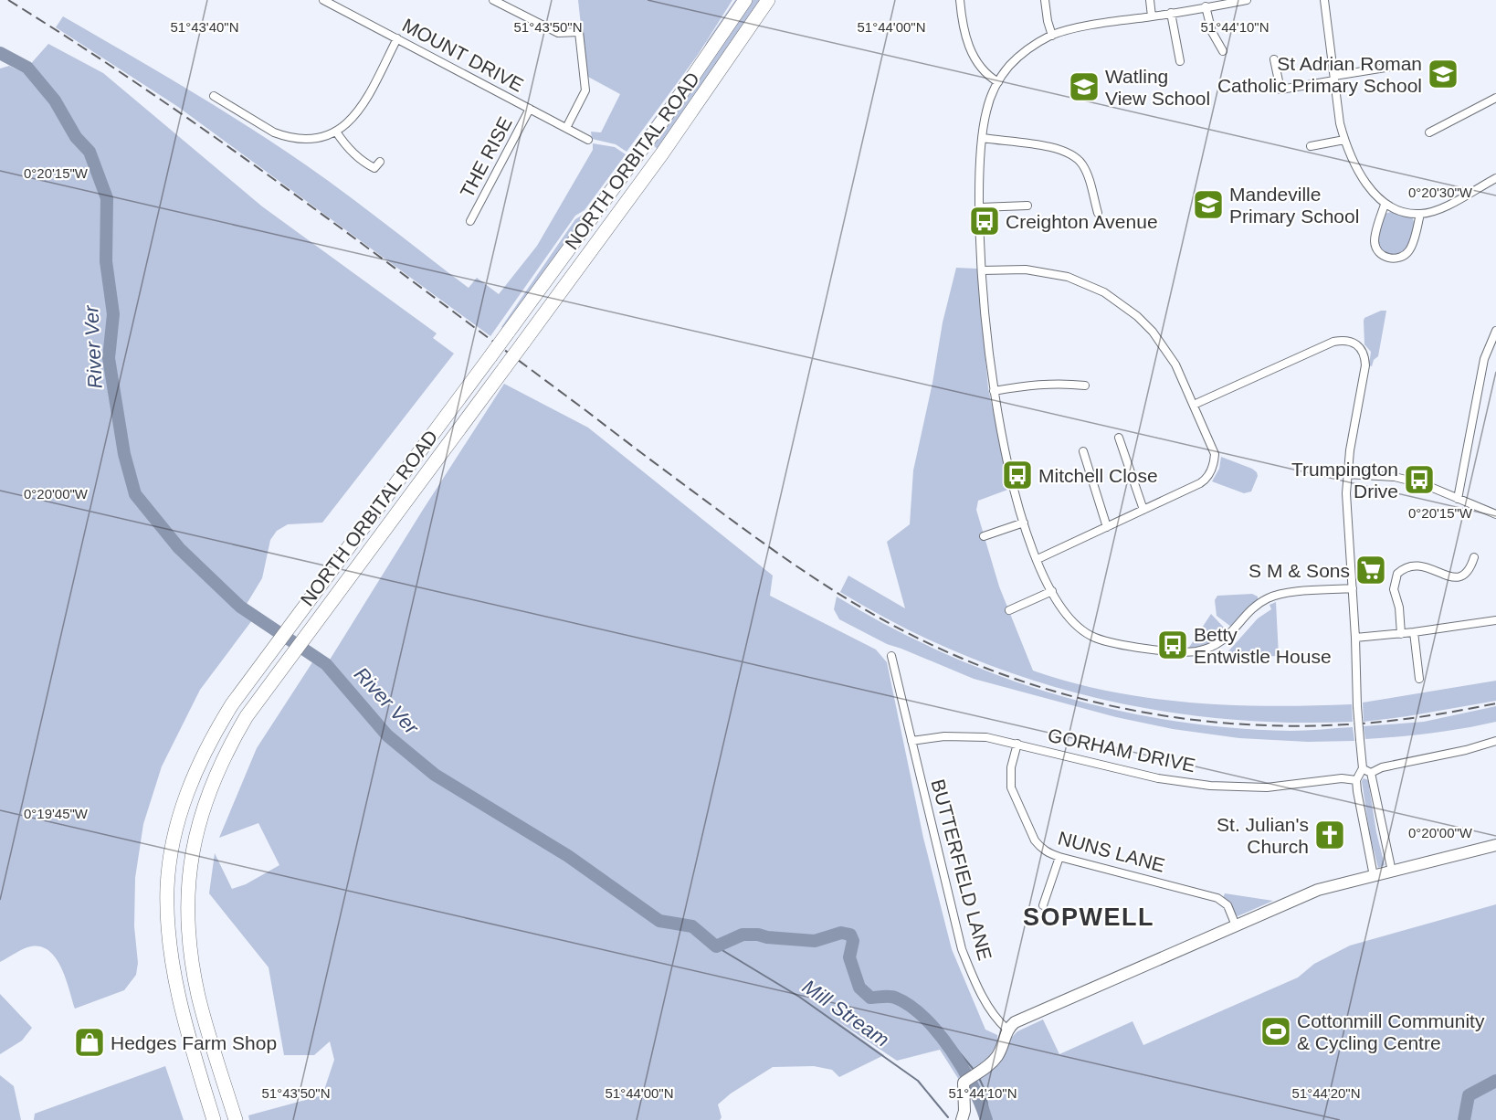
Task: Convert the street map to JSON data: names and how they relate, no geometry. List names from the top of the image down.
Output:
{
  "streets": {
    "highway": ["NORTH ORBITAL ROAD"],
    "street": [
      "MOUNT DRIVE",
      "THE RISE",
      "GORHAM DRIVE",
      "NUNS LANE",
      "BUTTERFIELD LANE"
    ]
  },
  "crossings": [
    ["MOUNT DRIVE", "THE RISE"],
    ["GORHAM DRIVE", "NUNS LANE"],
    ["GORHAM DRIVE", "BUTTERFIELD LANE"]
  ],
  "districts": ["SOPWELL"],
  "water": ["River Ver", "Mill Stream"],
  "places": {
    "school or university": ["St Adrian Roman Catholic Primary School", "Watling View School", "Mandeville Primary School"],
    "bus stop": [
      "Creighton Avenue",
      "Mitchell Close",
      "Trumpington Drive",
      "Betty Entwistle House"
    ],
    "supermarket": ["S M & Sons"],
    "church": ["St. Julian's Church"],
    "sports": ["Cottonmill Community & Cycling Centre"],
    "shop": ["Hedges Farm Shop"]
  },
  "coordinates": [
    "51°43'40\"N",
    "51°43'50\"N",
    "51°44'00\"N",
    "51°44'10\"N",
    "0°20'15\"W",
    "0°20'30\"W",
    "0°20'00\"W",
    "0°19'45\"W",
    "51°44'20\"N"
  ]
}
